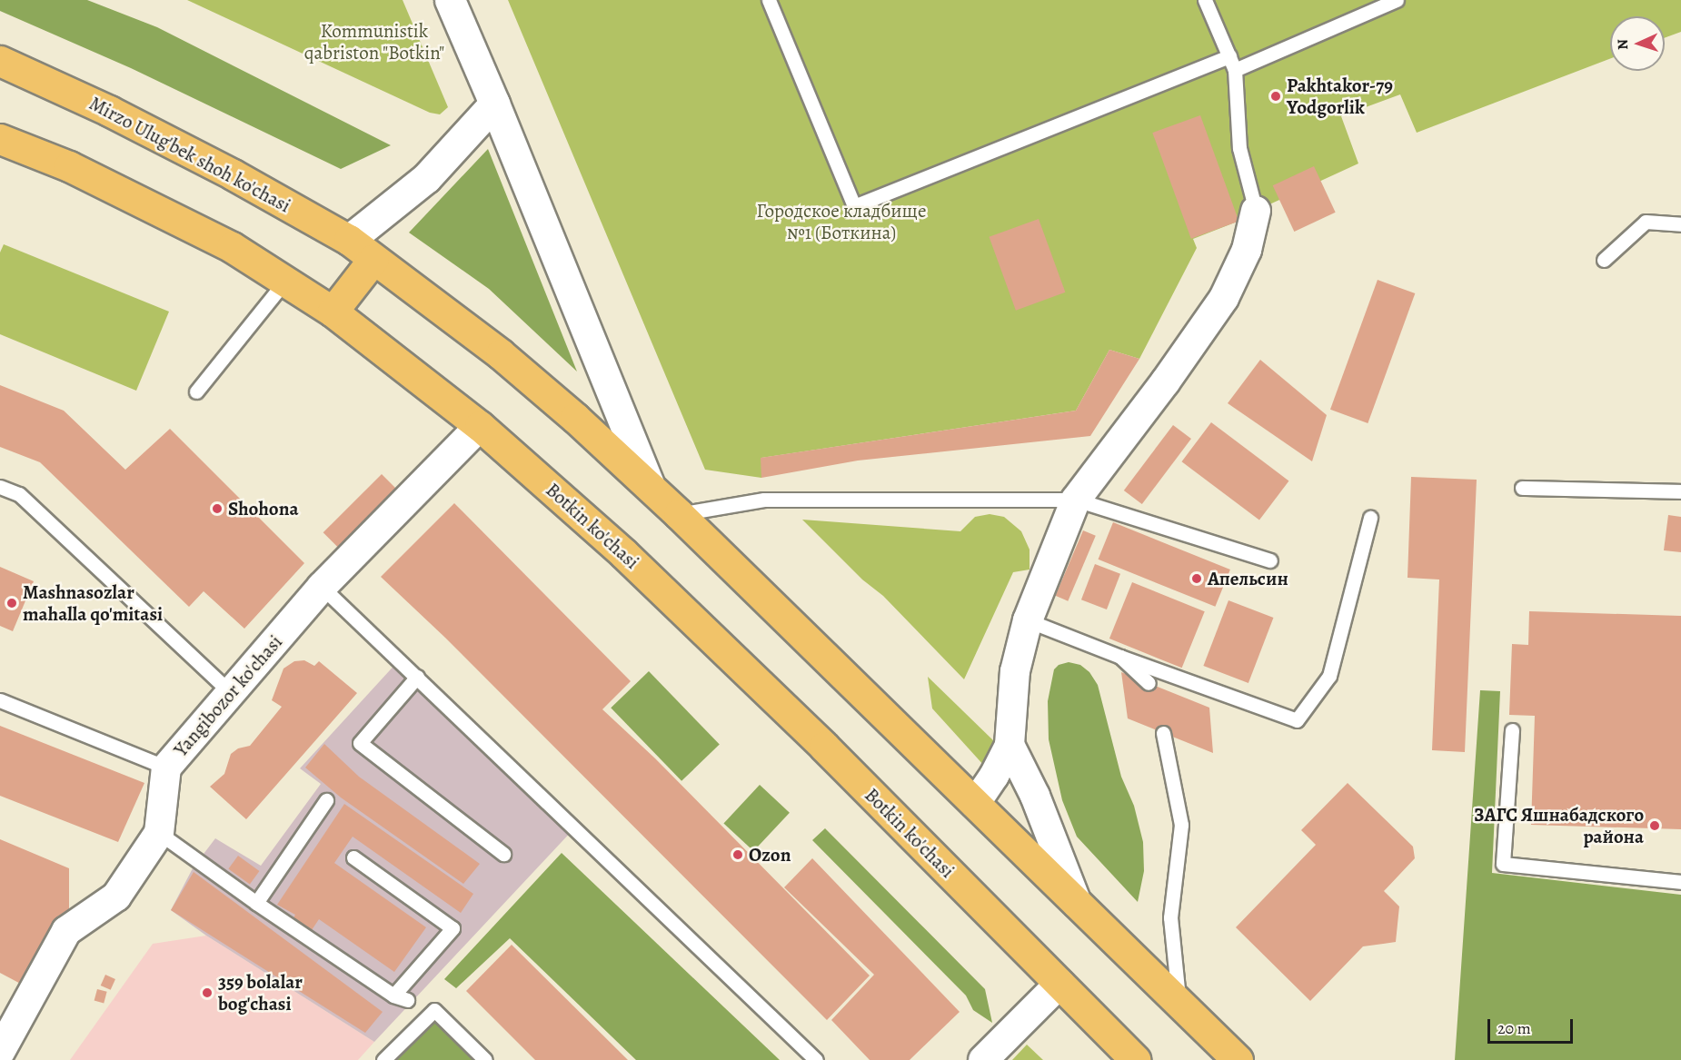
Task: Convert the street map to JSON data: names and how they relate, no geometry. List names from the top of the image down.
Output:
{
  "streets": {
    "main road": ["Mirzo Ulug'bek shoh ko'chasi", "Botkin ko'chasi"],
    "street": ["Yangibozor ko'chasi"]
  },
  "crossings": [
    ["Botkin ko'chasi", "Yangibozor ko'chasi"]
  ],
  "parks": ["Kommunistik qabriston \"Botkin\"", "Городское кладбище №1 (Боткина)"],
  "places": [
    "Pakhtakor-79 Yodgorlik",
    "Shohona",
    "Апельсин",
    "Mashnasozlar mahalla qo'mitasi",
    "ЗАГС Яшнабадского района",
    "Ozon",
    "359 bolalar bog'chasi"
  ],
  "scale_bar": "20 m",
  "north": "left"
}
